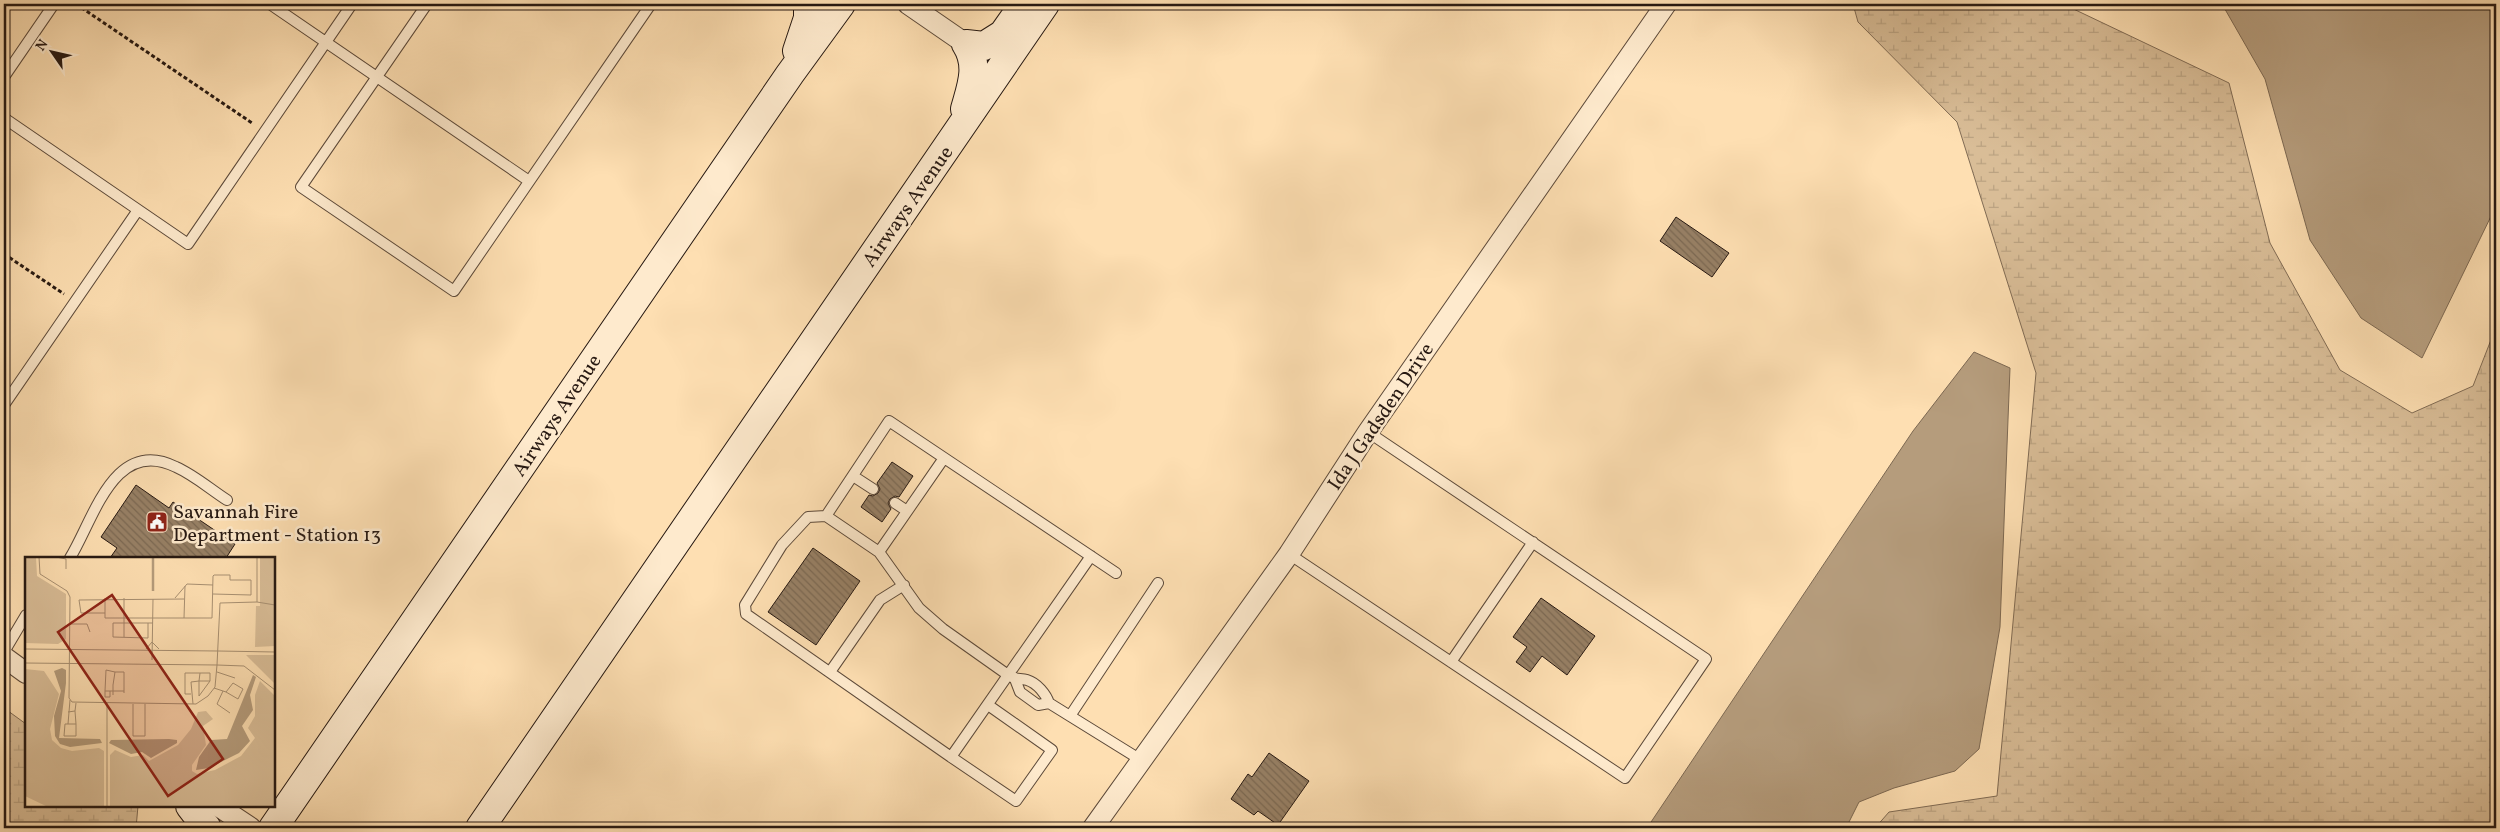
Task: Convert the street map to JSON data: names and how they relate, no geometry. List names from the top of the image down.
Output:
{
  "streets": {
    "main road": ["Airways Avenue"],
    "street": ["Ida J Gadsden Drive"]
  },
  "places": {
    "public building": ["Savannah Fire Department - Station 13"]
  },
  "north": "top left"
}
